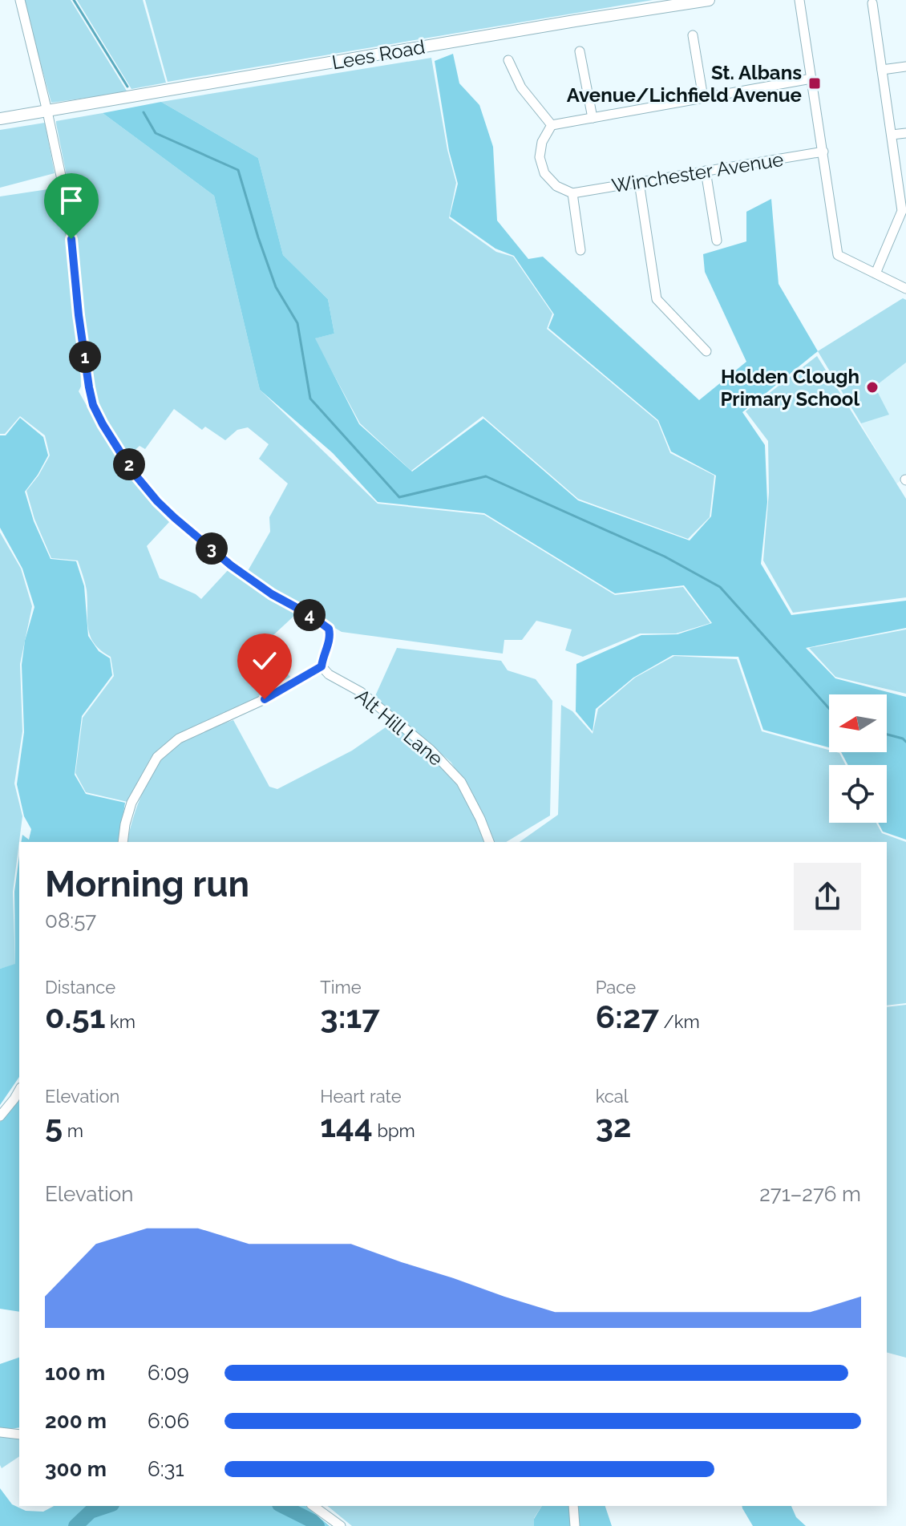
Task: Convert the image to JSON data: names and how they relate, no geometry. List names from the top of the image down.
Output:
{
  "streets": {
    "main road": ["Lees Road"],
    "street": ["Winchester Avenue", "Alt Hill Lane"]
  },
  "places": {
    "transit": ["St. Albans Avenue/Lichfield Avenue"],
    "other": ["Holden Clough Primary School"]
  },
  "north": "left",
  "page": {
    "pins": [
      "1",
      "2",
      "3",
      "4"
    ],
    "heading": ["Morning run", "08:57"],
    "stats": [
      ["Distance", "0.51 km"],
      ["Time", "3:17"],
      ["Pace", "6:27 /km"],
      ["Elevation", "5 m"],
      ["Heart rate", "144 bpm"],
      ["kcal", "32"]
    ],
    "chart": ["Elevation", "271–276 m"],
    "list": [
      {
        "name": "100 m",
        "note": "6:09"
      },
      {
        "name": "200 m",
        "note": "6:06"
      },
      {
        "name": "300 m",
        "note": "6:31"
      }
    ]
  }
}
